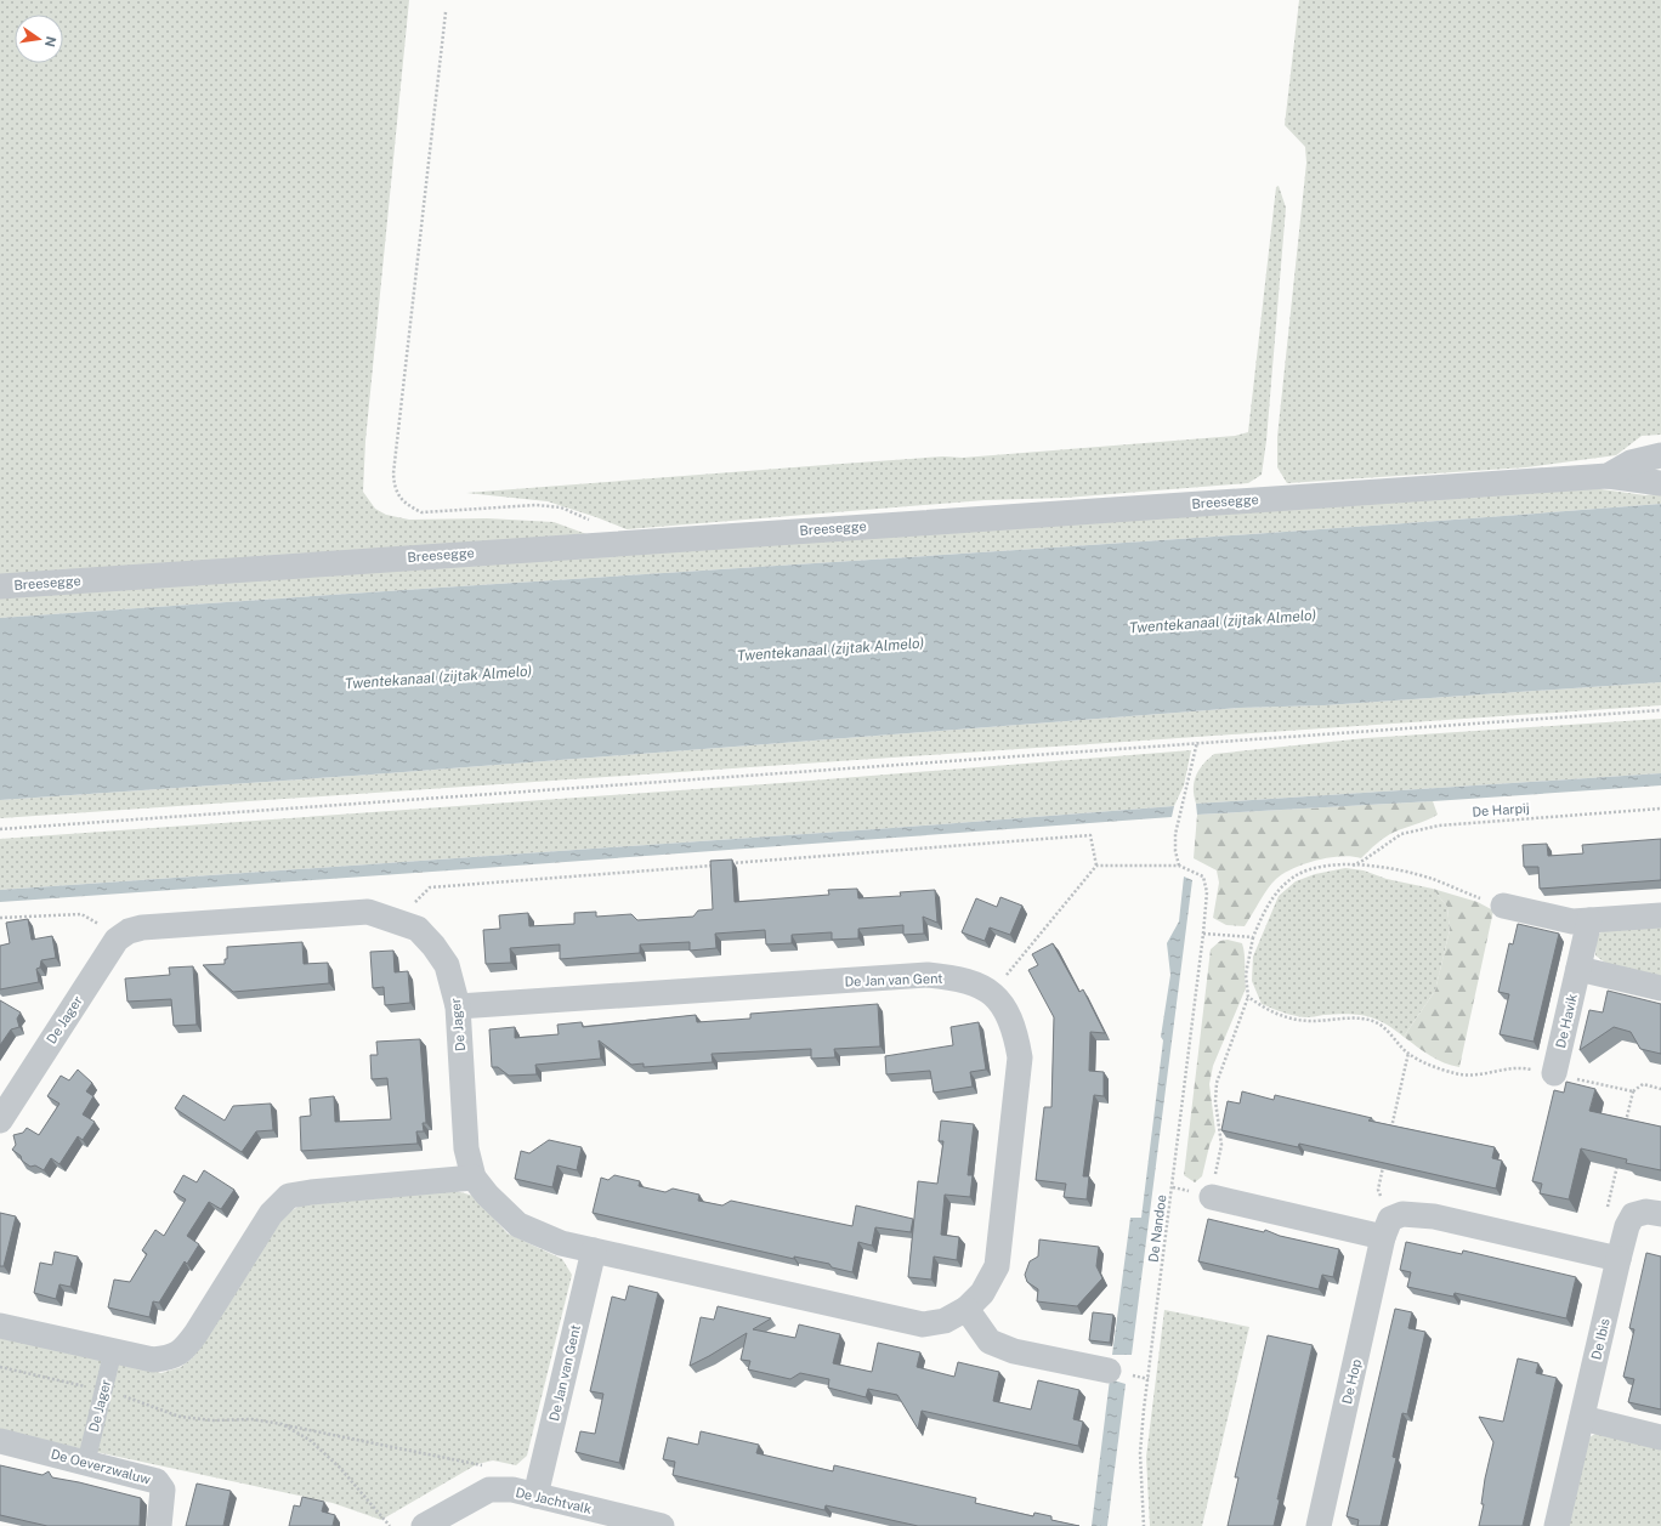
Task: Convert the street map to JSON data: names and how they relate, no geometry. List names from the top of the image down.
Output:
{
  "streets": {
    "street": [
      "Breesegge",
      "De Jan van Gent",
      "De Jager",
      "De Havik",
      "De Ibis",
      "De Hop",
      "De Oeverzwaluw",
      "De Jachtvalk"
    ],
    "path": ["De Harpij", "De Nandoe"]
  },
  "crossings": [
    ["De Jan van Gent", "De Jager"],
    ["De Jan van Gent", "De Jachtvalk"],
    ["De Jager", "De Oeverzwaluw"]
  ],
  "water": ["Twentekanaal (zijtak Almelo)"],
  "north": "right"
}
